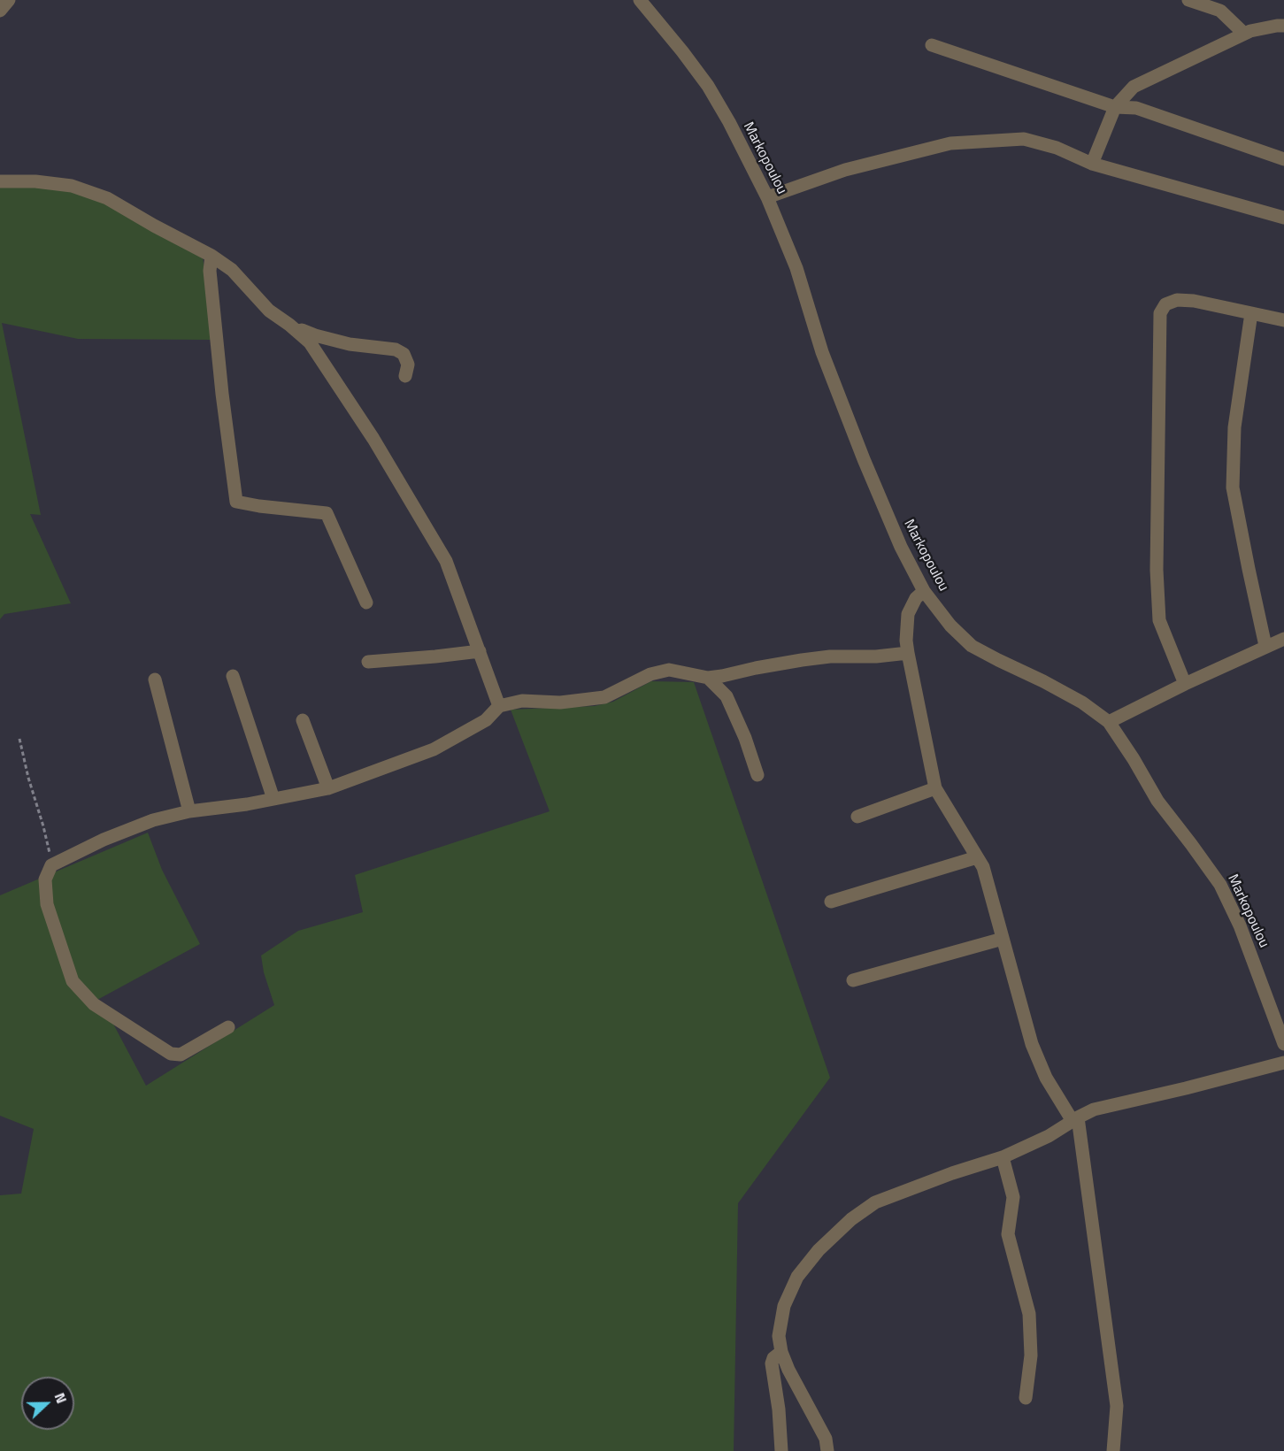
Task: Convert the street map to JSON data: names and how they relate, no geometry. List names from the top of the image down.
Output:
{
  "streets": {
    "street": ["Markopoulou"]
  },
  "north": "right"
}
